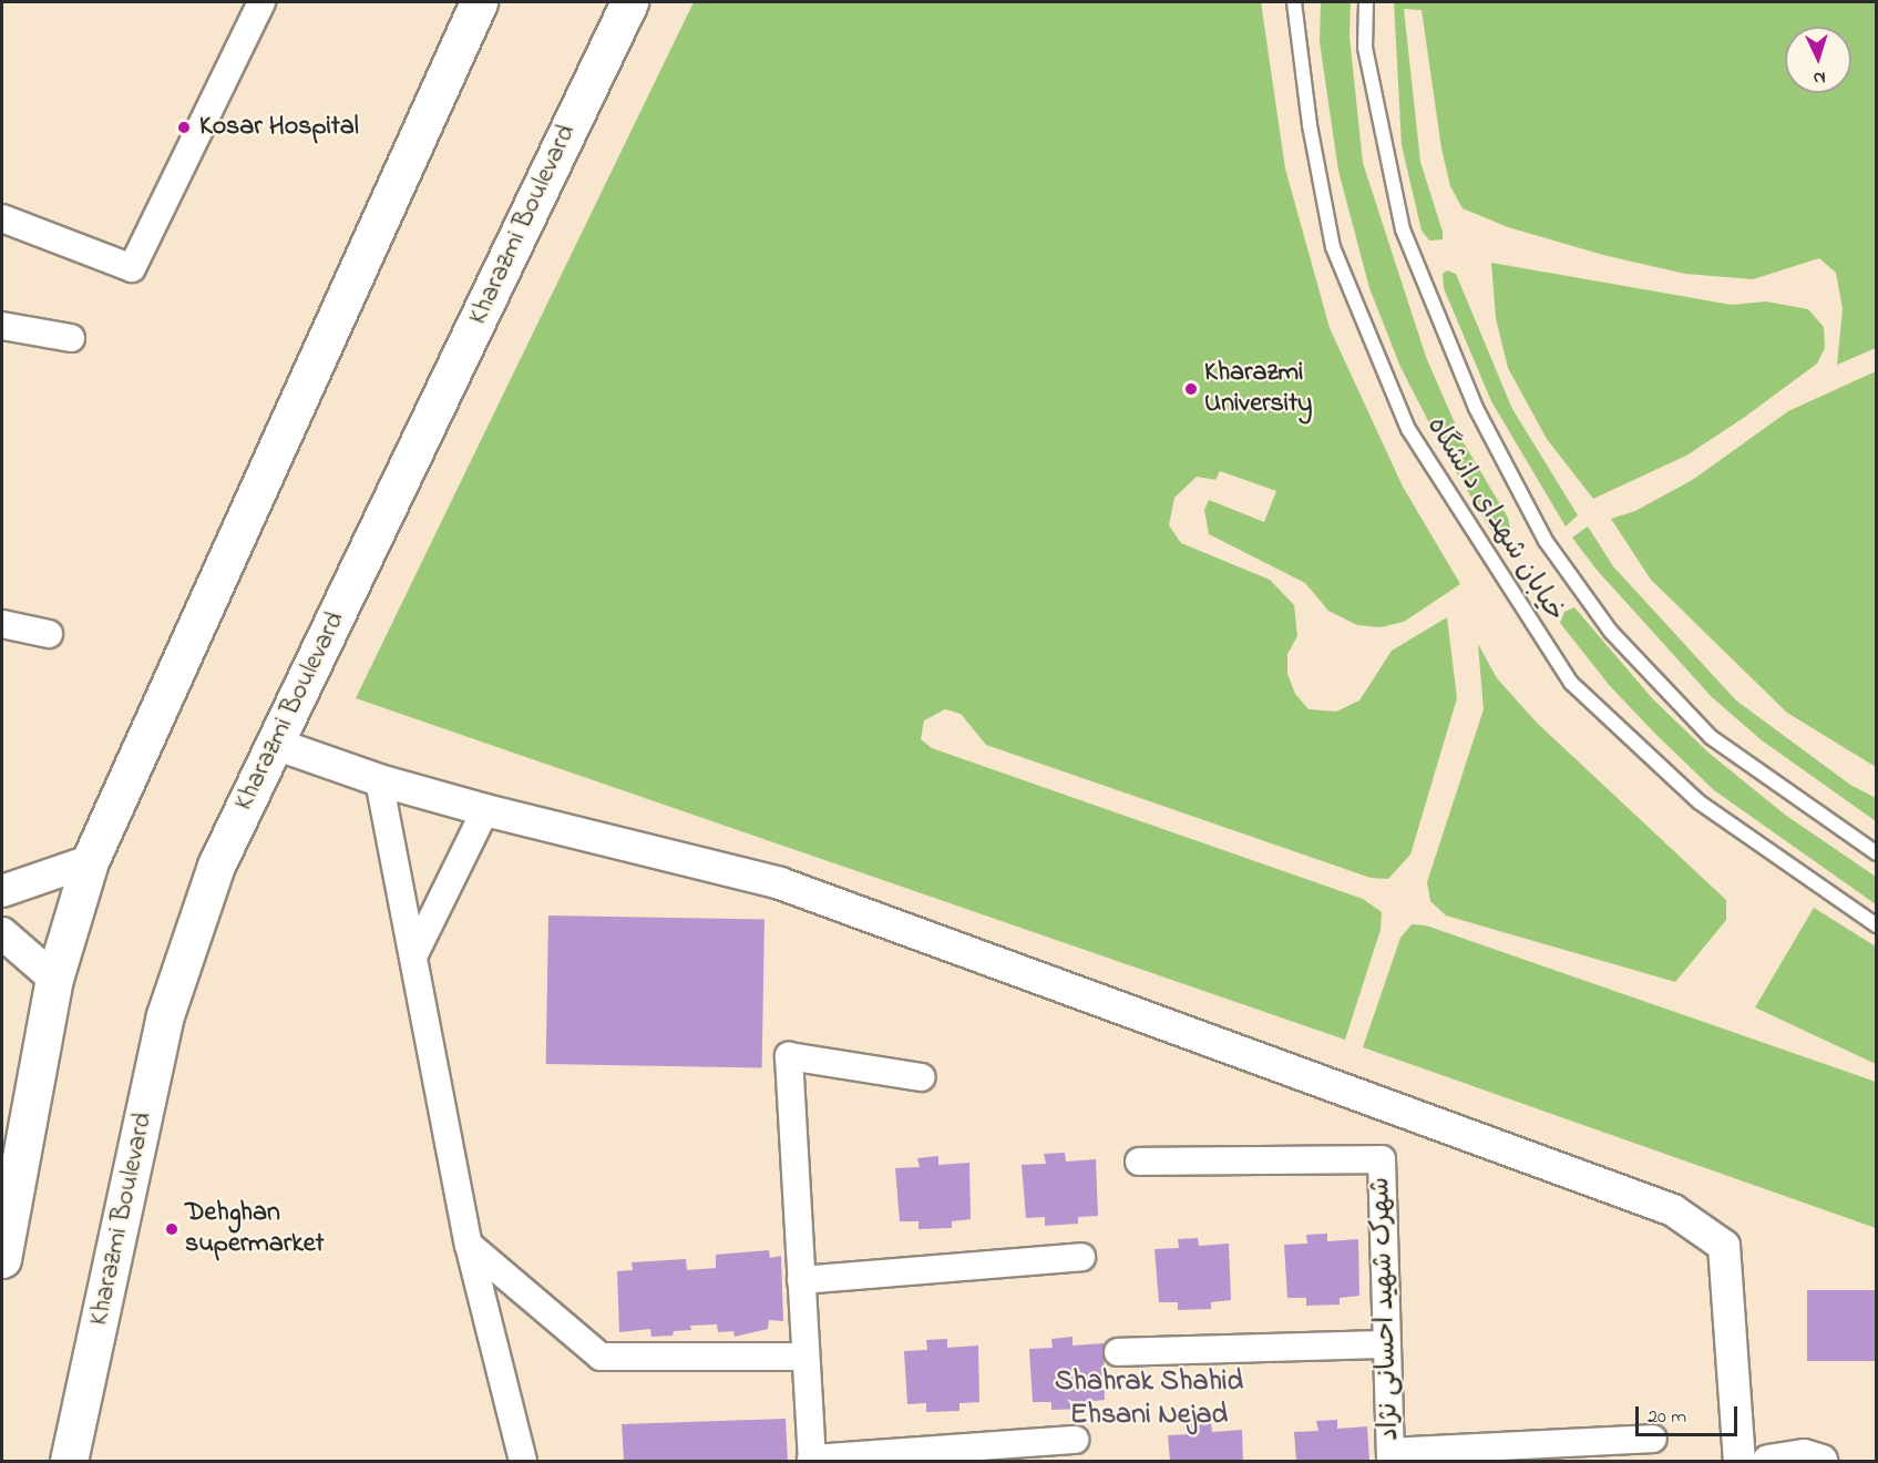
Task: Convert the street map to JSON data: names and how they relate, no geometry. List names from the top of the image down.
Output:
{
  "streets": {
    "main road": ["Kharazmi Boulevard"],
    "street": ["شهرک شهید احسانی نژاد"],
    "lane": ["خیابان شهدای دانشگاه"]
  },
  "districts": ["Shahrak Shahid Ehsani Nejad"],
  "places": ["Kosar Hospital", "Kharazmi University", "Dehghan supermarket"],
  "scale_bar": "20 m",
  "north": "bottom"
}
